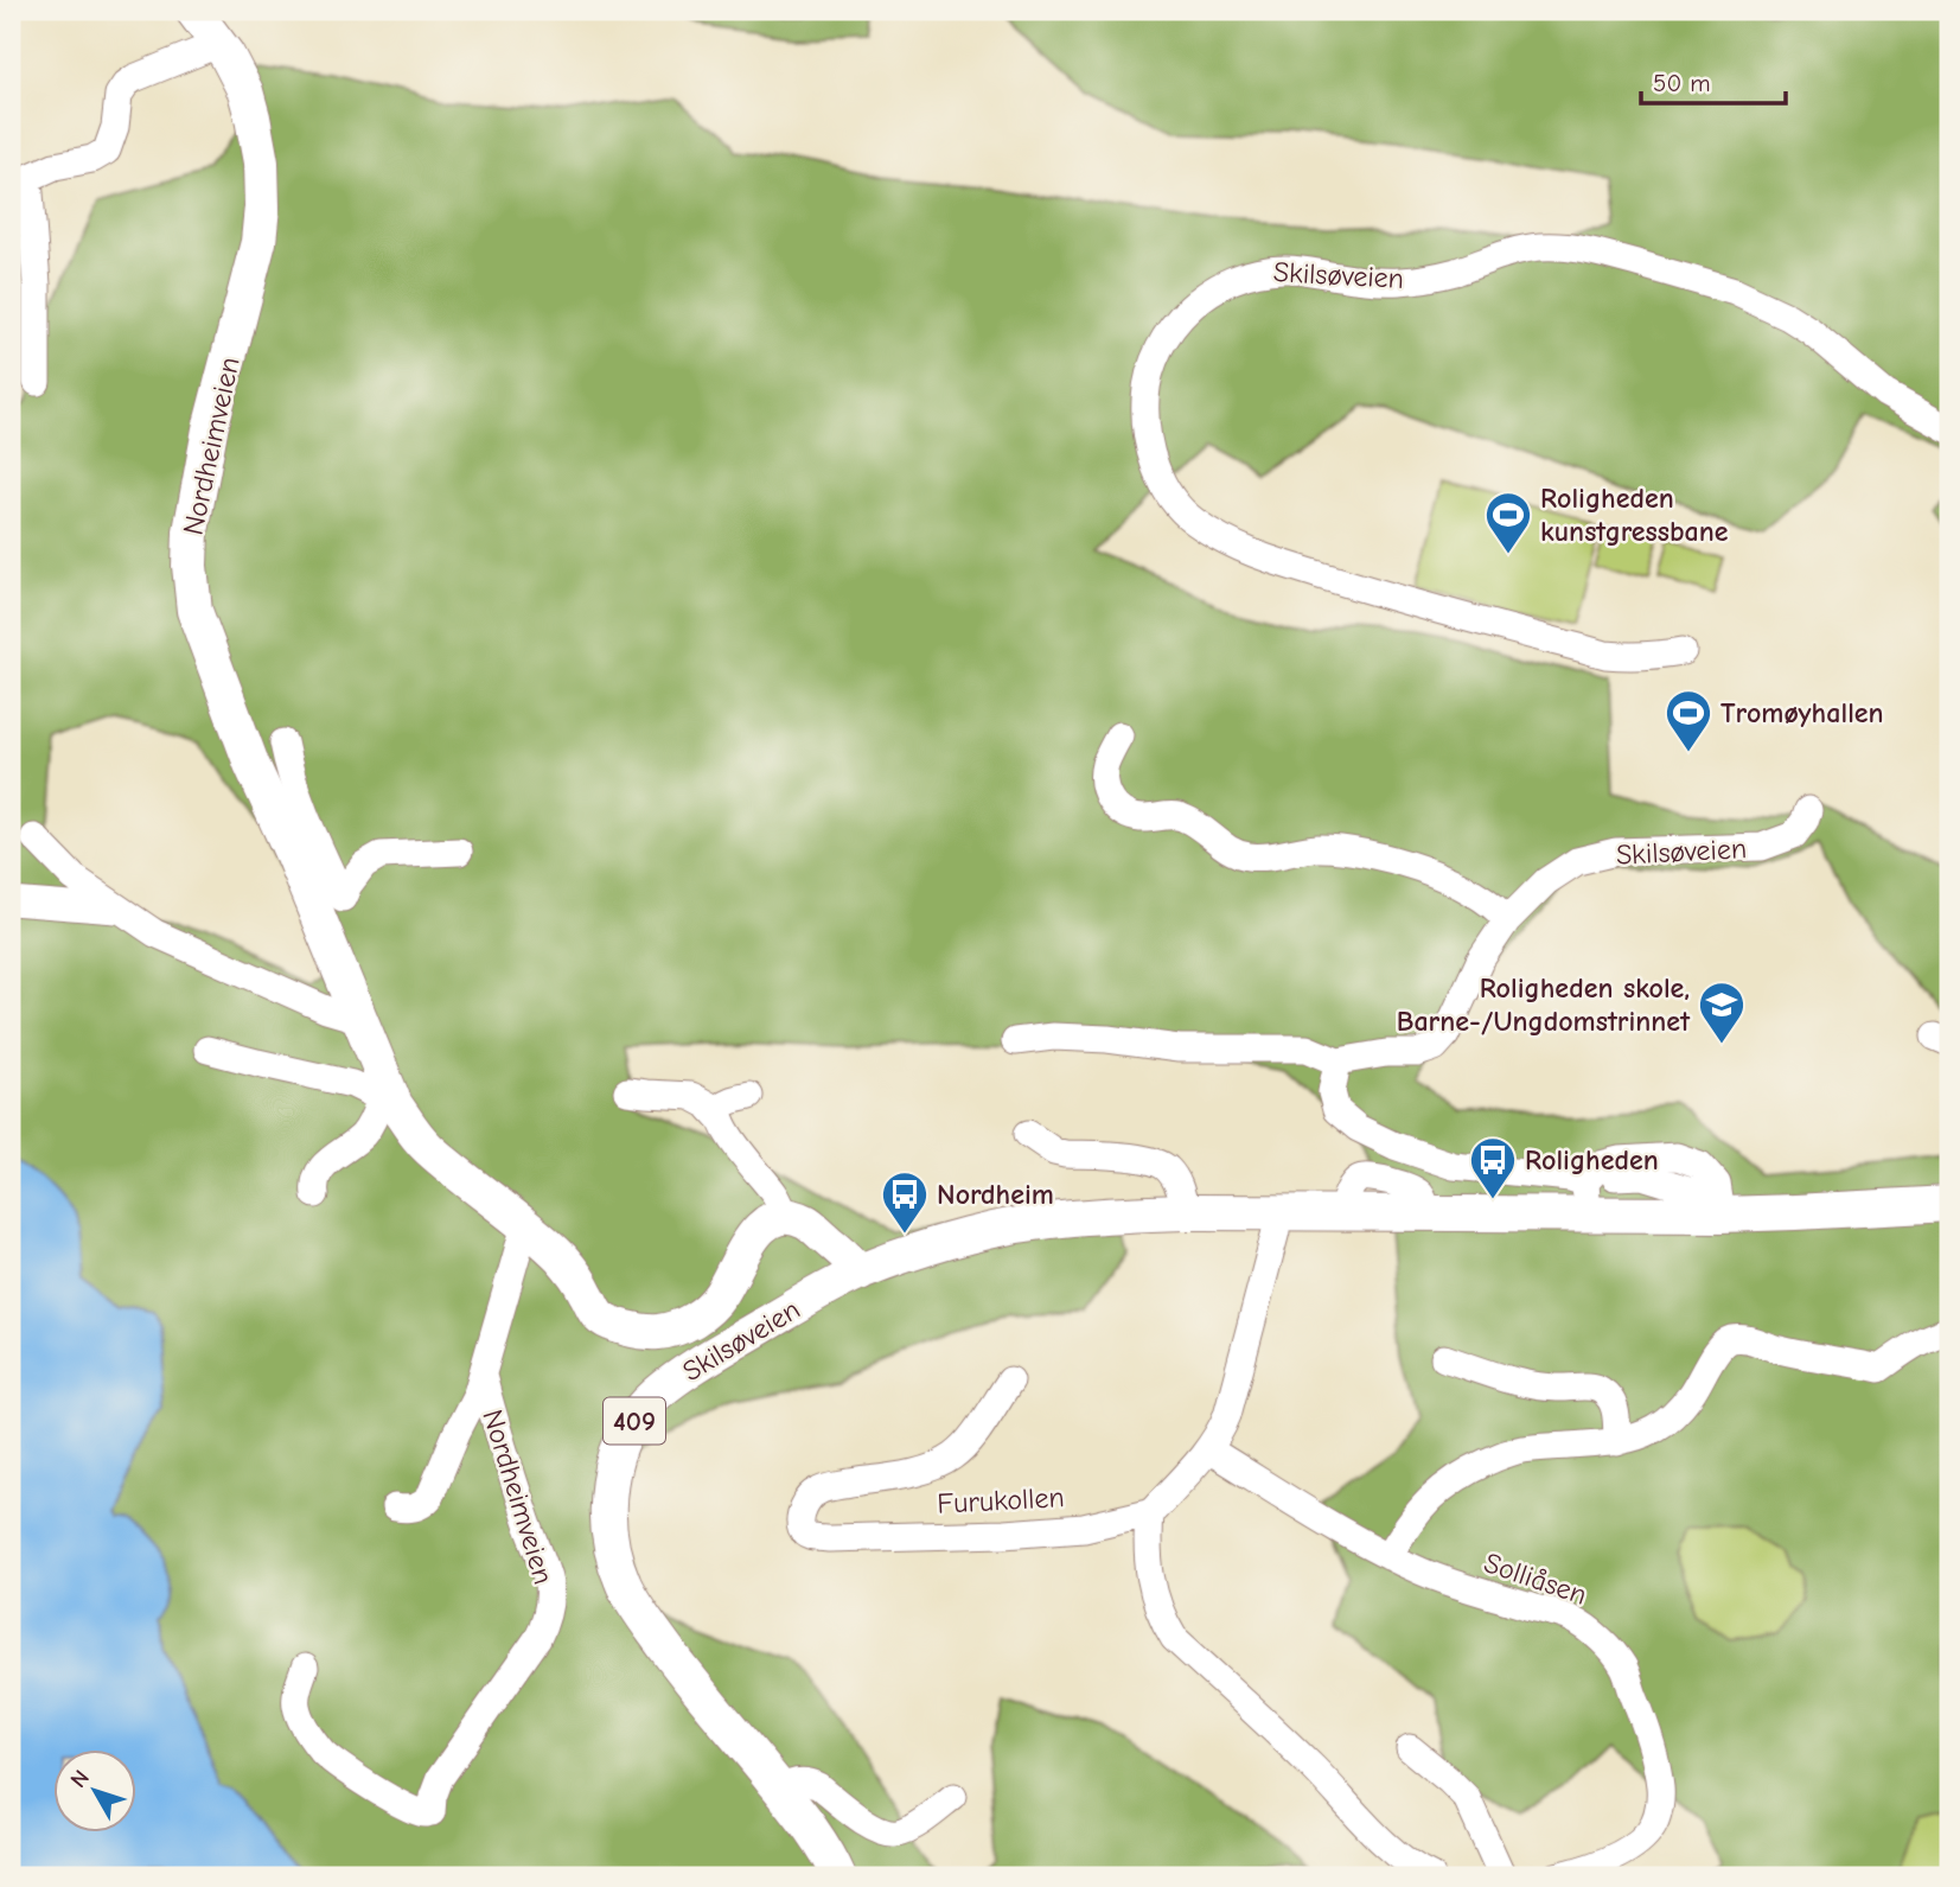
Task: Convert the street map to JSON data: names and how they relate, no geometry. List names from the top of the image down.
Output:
{
  "streets": {
    "main road": ["Skilsøveien", "Nordheimveien", "409"],
    "street": ["Furukollen", "Solliåsen"]
  },
  "places": {
    "sports": ["Roligheden kunstgressbane", "Tromøyhallen"],
    "school or university": ["Roligheden skole, Barne-/Ungdomstrinnet"],
    "bus stop": ["Roligheden", "Nordheim"]
  },
  "scale_bar": "50 m",
  "north": "top left"
}
